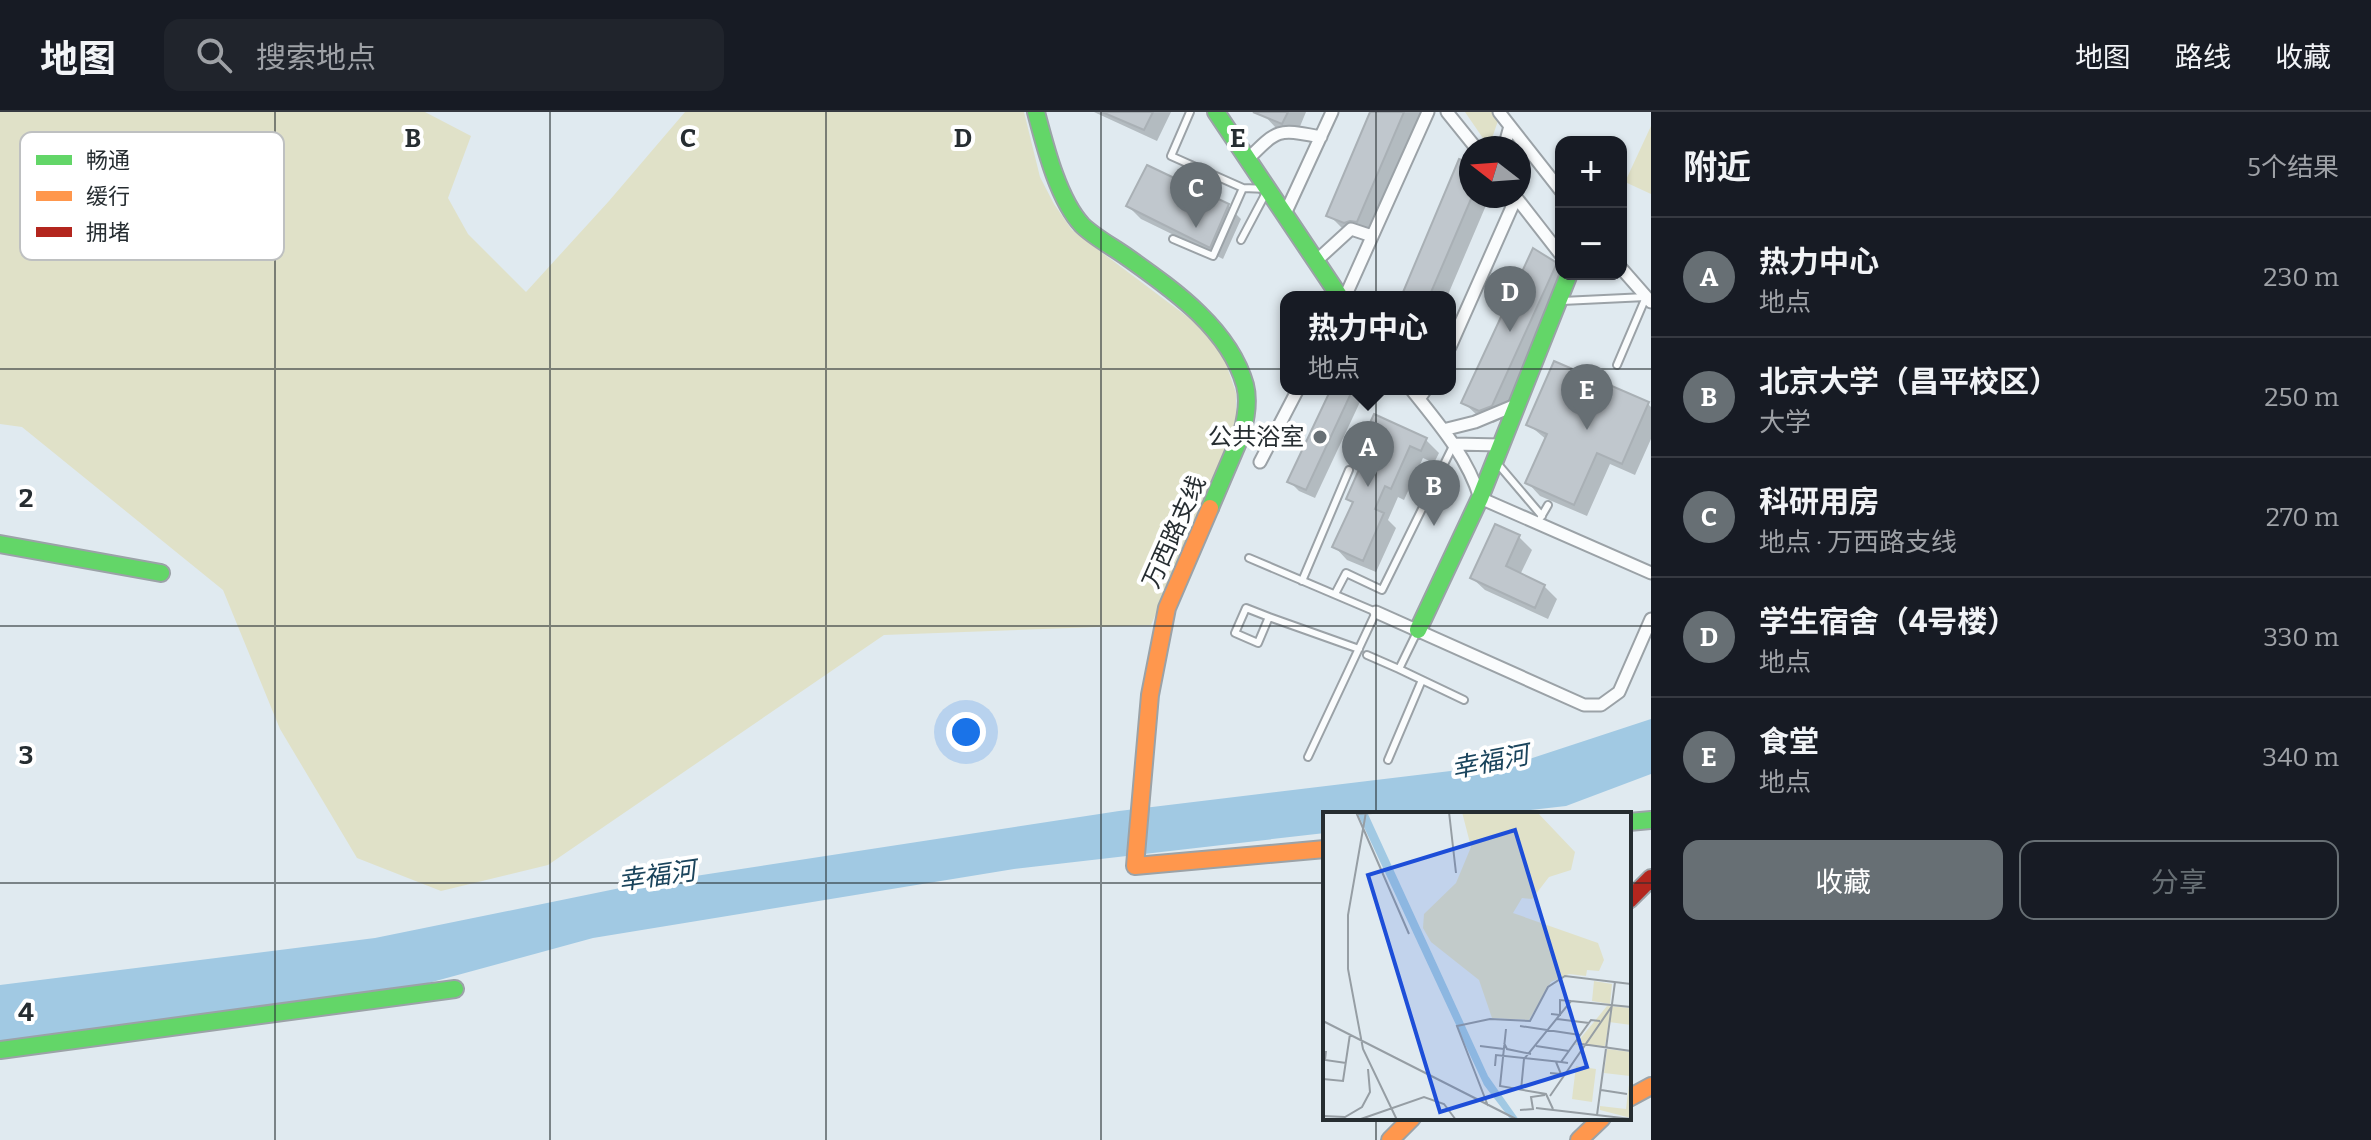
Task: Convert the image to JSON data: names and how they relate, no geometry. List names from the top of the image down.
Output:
{
  "streets": {
    "main road": ["万西路支线"]
  },
  "water": ["幸福河"],
  "places": ["公共浴室"],
  "legend": ["畅通", "缓行", "拥堵"],
  "north": "left",
  "page": {
    "header": "地图",
    "search": "搜索地点",
    "nav": ["地图", "路线", "收藏"],
    "heading": ["附近", "5个结果"],
    "map_buttons": ["+", "−"],
    "pins": [
      "C",
      "D",
      "E",
      "A",
      "B"
    ],
    "list": [
      {
        "mark": "A",
        "name": "热力中心",
        "note": "地点",
        "value": "230 m"
      },
      {
        "mark": "B",
        "name": "北京大学（昌平校区）",
        "note": "大学",
        "value": "250 m"
      },
      {
        "mark": "C",
        "name": "科研用房",
        "note": "地点 · 万西路支线",
        "value": "270 m"
      },
      {
        "mark": "D",
        "name": "学生宿舍（4号楼）",
        "note": "地点",
        "value": "330 m"
      },
      {
        "mark": "E",
        "name": "食堂",
        "note": "地点",
        "value": "340 m"
      }
    ],
    "popup": ["热力中心", "地点"],
    "buttons": ["收藏", "分享"]
  },
  "grid": {
    "columns": [
      "B",
      "C",
      "D",
      "E"
    ],
    "rows": ["2", "3", "4"]
  }
}
